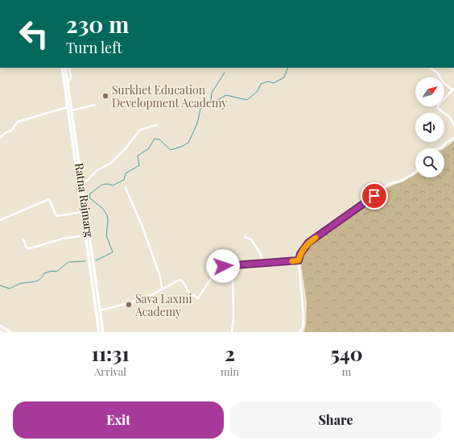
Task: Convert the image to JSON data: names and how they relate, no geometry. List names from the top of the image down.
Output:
{
  "streets": {
    "main road": ["Ratna Rajmarg"]
  },
  "places": ["Surkhet Education Development Academy", "Sava Laxmi Academy"],
  "north": "top right",
  "page": {
    "turn": ["230 m", "Turn left"],
    "eta": [
      "11:31",
      "Arrival",
      "2",
      "min",
      "540",
      "m"
    ],
    "buttons": ["Exit", "Share"]
  }
}
